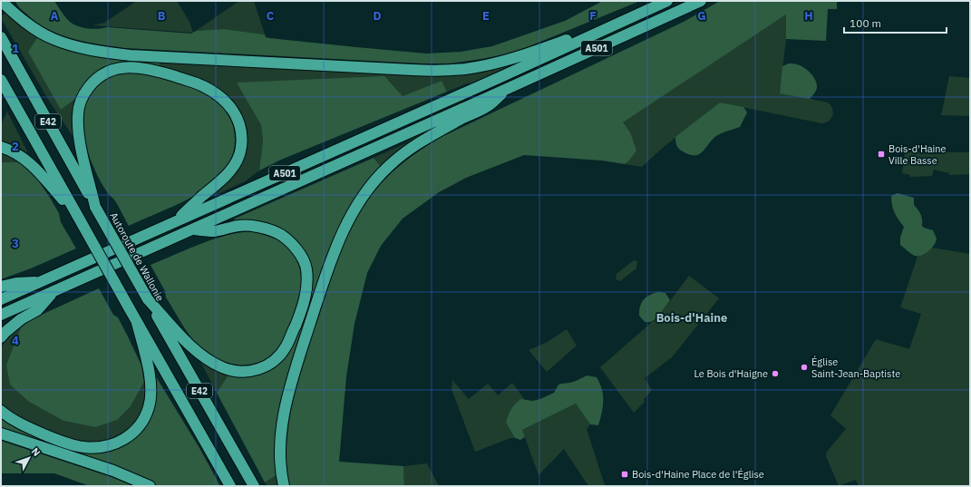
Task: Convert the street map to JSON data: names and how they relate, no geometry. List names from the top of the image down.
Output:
{
  "streets": {
    "highway": ["A501", "E42", "Autoroute de Wallonie"]
  },
  "districts": ["Bois-d'Haine"],
  "places": {
    "transit": ["Bois-d'Haine Ville Basse", "Bois-d'Haine Place de l'Église"],
    "other": ["Église Saint-Jean-Baptiste", "Le Bois d'Haigne"]
  },
  "scale_bar": "100 m",
  "north": "top right",
  "grid": {
    "columns": [
      "A",
      "B",
      "C",
      "D",
      "E",
      "F",
      "G",
      "H"
    ],
    "rows": [
      "1",
      "2",
      "3",
      "4"
    ]
  }
}
